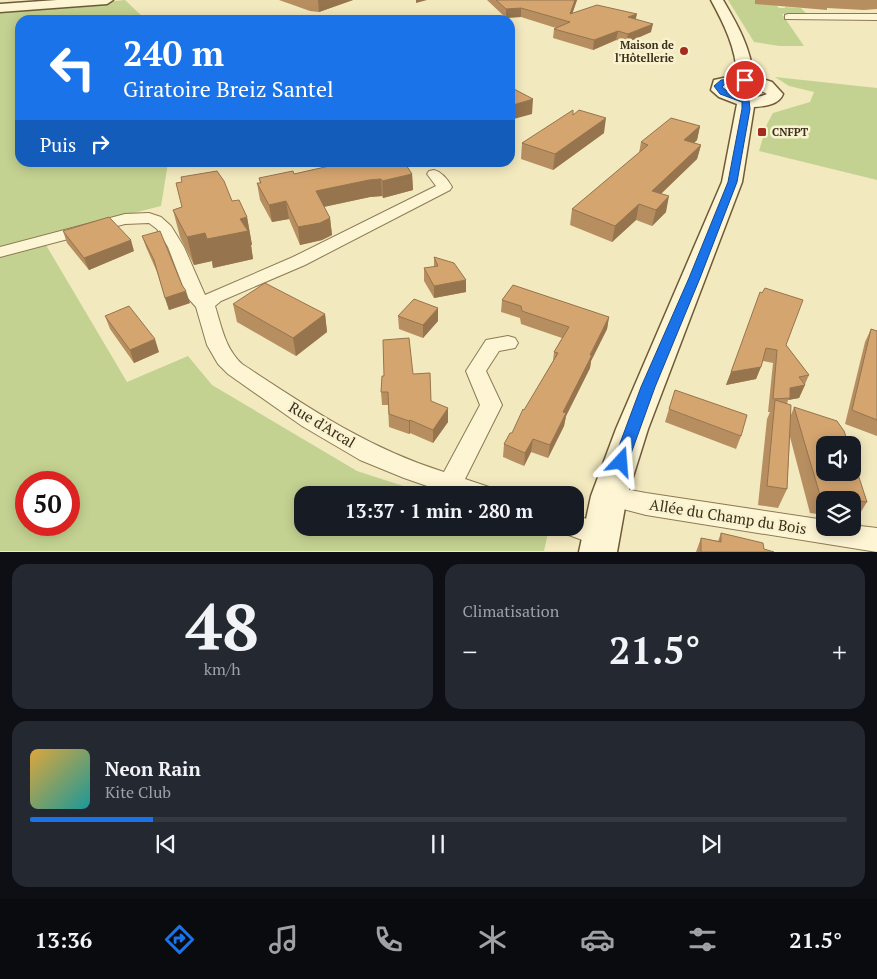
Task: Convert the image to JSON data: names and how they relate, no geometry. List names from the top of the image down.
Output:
{
  "streets": {
    "street": ["Rue d'Arcal", "Allée du Champ du Bois"]
  },
  "places": {
    "other": ["Maison de l'Hôtellerie"],
    "transit": ["CNFPT"]
  },
  "page": {
    "turn": ["240 m", "Giratoire Breiz Santel"],
    "then": "Puis",
    "limit": "50",
    "trip": "13:37 · 1 min · 280 m",
    "tile": [
      ["48", "km/h"],
      "Climatisation"
    ],
    "heat": ["−", "21.5°", "+"],
    "song": ["Neon Rain", "Kite Club"],
    "tabs": ["13:36", "21.5°"]
  }
}
